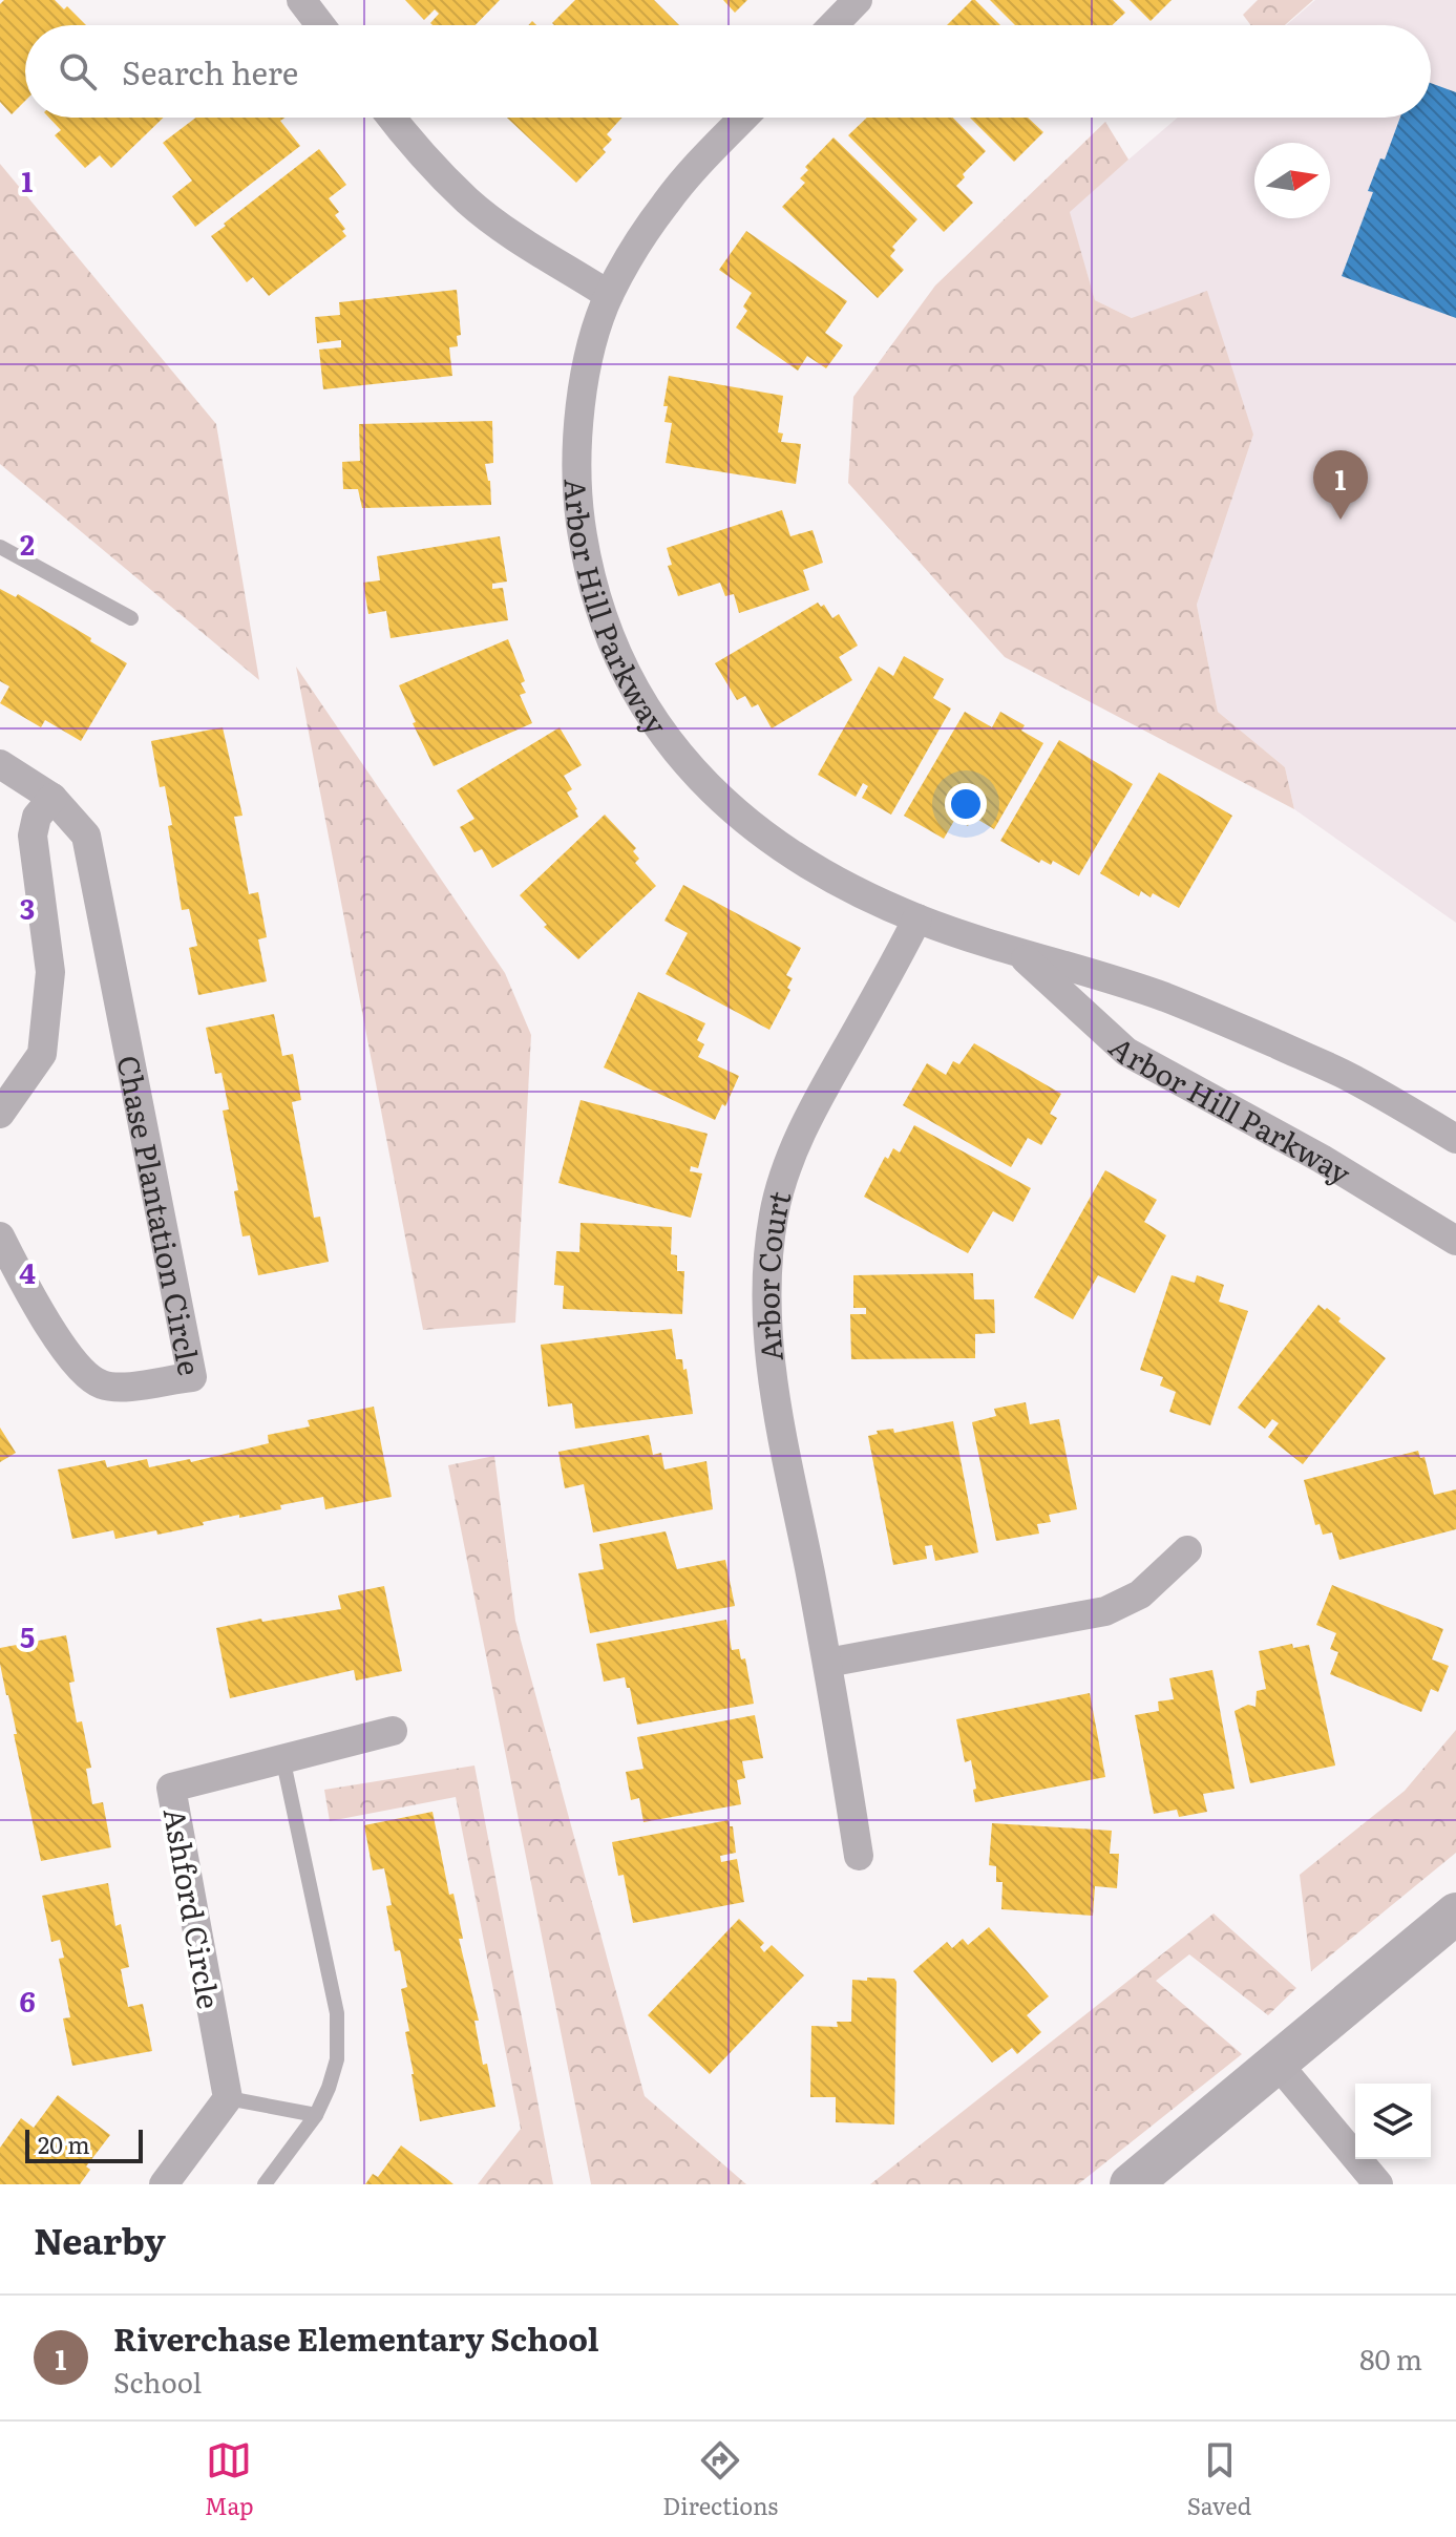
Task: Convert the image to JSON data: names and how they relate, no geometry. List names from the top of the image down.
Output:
{
  "streets": {
    "street": [
      "Arbor Hill Parkway",
      "Chase Plantation Circle",
      "Arbor Court",
      "Ashford Circle"
    ]
  },
  "crossings": [
    ["Arbor Hill Parkway", "Arbor Court"]
  ],
  "scale_bar": "20 m",
  "north": "right",
  "page": {
    "search": "Search here",
    "pins": "1",
    "scale": "20 m",
    "heading": "Nearby",
    "list": [
      {
        "mark": "1",
        "name": "Riverchase Elementary School",
        "note": "School",
        "value": "80 m"
      }
    ],
    "nav": ["Map", "Directions", "Saved"]
  },
  "grid": {
    "rows": [
      "1",
      "2",
      "3",
      "4",
      "5",
      "6"
    ]
  }
}
